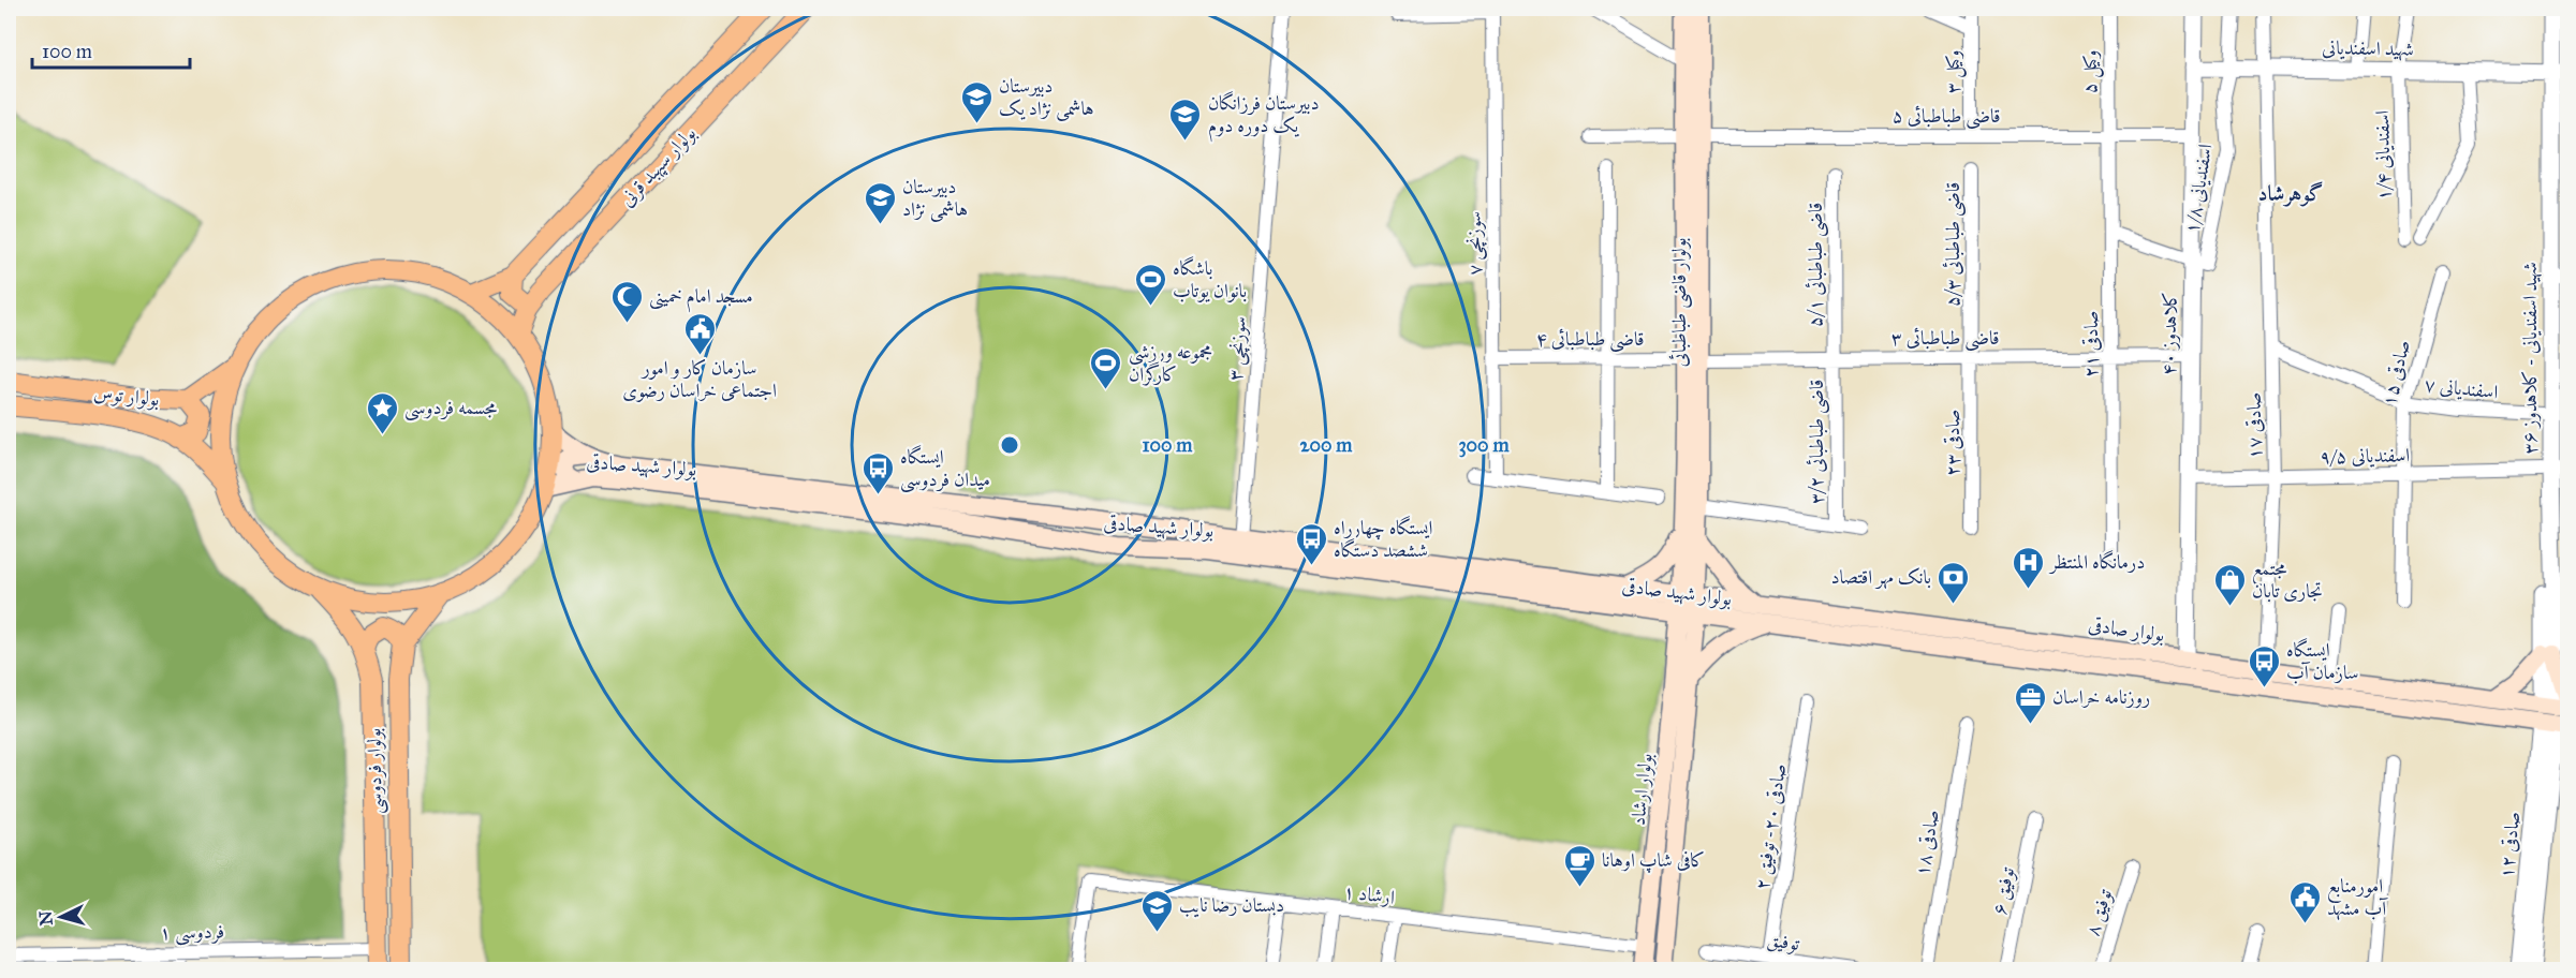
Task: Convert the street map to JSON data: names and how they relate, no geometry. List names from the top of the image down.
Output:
{
  "streets": {
    "main road": [
      "بولوار سپهبد قرنی",
      "بولوار قاضی طباطبائی",
      "بولوار توس",
      "بولوار شهید صادقی",
      "بولوار صادقی",
      "بولوار فردوسی",
      "بولوار ارشاد"
    ],
    "street": [
      "شهید اسفندیانی",
      "وکيل ۳",
      "وکيل ۵",
      "قاضی طباطبائی ۵",
      "اسفندیانی ۱/۴",
      "اسفندیانی ۱/۸",
      "سوزنچی ۷",
      "قاضی طباطبائی ۵/۳",
      "قاضی طباطبائی ۵/۱",
      "کلاهدوز ۴۰",
      "قاضی طباطبائی ۳",
      "قاضی طباطبائی ۴",
      "صادقی ۲۱",
      "سوزنچی ۳",
      "شهید اسفندیانی - کلاهدوز ۳۶",
      "صادقی ۱۵",
      "اسفندیانی ۷",
      "صادقی ۱۷",
      "قاضی طباطبائی ۳/۲",
      "صادقی ۲۳",
      "اسفندیانی ۹/۵",
      "صادقی ۲۰- توفیق ۲",
      "صادقی ۱۸",
      "صادقی ۱۲",
      "توفیق ۶",
      "ارشاد ۱",
      "توفیق ۸",
      "فردوسی ۱",
      "توفیق"
    ]
  },
  "crossings": [
    ["شهید اسفندیانی", "اسفندیانی ۱/۴"],
    ["شهید اسفندیانی", "اسفندیانی ۱/۸"],
    ["شهید اسفندیانی", "کلاهدوز ۴۰"],
    ["شهید اسفندیانی", "شهید اسفندیانی - کلاهدوز ۳۶"],
    ["شهید اسفندیانی", "صادقی ۱۷"],
    ["وکيل ۳", "قاضی طباطبائی ۵"],
    ["وکيل ۵", "قاضی طباطبائی ۵"],
    ["وکيل ۵", "صادقی ۲۱"],
    ["قاضی طباطبائی ۵", "بولوار قاضی طباطبائی"],
    ["قاضی طباطبائی ۵", "کلاهدوز ۴۰"],
    ["قاضی طباطبائی ۵", "صادقی ۲۱"],
    ["اسفندیانی ۱/۸", "کلاهدوز ۴۰"],
    ["سوزنچی ۷", "قاضی طباطبائی ۴"],
    ["قاضی طباطبائی ۵/۳", "قاضی طباطبائی ۳"],
    ["قاضی طباطبائی ۵/۳", "صادقی ۲۳"],
    ["قاضی طباطبائی ۵/۱", "قاضی طباطبائی ۳"],
    ["قاضی طباطبائی ۵/۱", "قاضی طباطبائی ۳/۲"],
    ["بولوار قاضی طباطبائی", "قاضی طباطبائی ۳"],
    ["بولوار قاضی طباطبائی", "قاضی طباطبائی ۴"],
    ["بولوار قاضی طباطبائی", "بولوار شهید صادقی"],
    ["بولوار قاضی طباطبائی", "بولوار صادقی"],
    ["کلاهدوز ۴۰", "قاضی طباطبائی ۳"],
    ["کلاهدوز ۴۰", "اسفندیانی ۹/۵"],
    ["کلاهدوز ۴۰", "بولوار صادقی"],
    ["قاضی طباطبائی ۳", "قاضی طباطبائی ۴"],
    ["قاضی طباطبائی ۳", "صادقی ۲۱"],
    ["قاضی طباطبائی ۳", "قاضی طباطبائی ۳/۲"],
    ["قاضی طباطبائی ۳", "صادقی ۲۳"],
    ["سوزنچی ۳", "بولوار شهید صادقی"],
    ["شهید اسفندیانی - کلاهدوز ۳۶", "اسفندیانی ۷"],
    ["شهید اسفندیانی - کلاهدوز ۳۶", "اسفندیانی ۹/۵"],
    ["شهید اسفندیانی - کلاهدوز ۳۶", "بولوار صادقی"],
    ["صادقی ۱۵", "اسفندیانی ۷"],
    ["صادقی ۱۵", "اسفندیانی ۹/۵"],
    ["اسفندیانی ۷", "صادقی ۱۷"],
    ["صادقی ۱۷", "اسفندیانی ۹/۵"],
    ["بولوار شهید صادقی", "بولوار صادقی"],
    ["بولوار شهید صادقی", "بولوار ارشاد"],
    ["بولوار صادقی", "صادقی ۱۲"],
    ["بولوار فردوسی", "فردوسی ۱"],
    ["بولوار ارشاد", "ارشاد ۱"],
    ["صادقی ۲۰- توفیق ۲", "توفیق"]
  ],
  "districts": ["گوهرشاد"],
  "places": {
    "school or university": [
      "دبیرستان هاشمی نژاد یک",
      "دبیرستان فرزانگان یک دوره دوم",
      "دبیرستان هاشمی نژاد",
      "دبستان رضا نایب"
    ],
    "sports": ["باشگاه بانوان یوتاب", "مجموعه ورزشی کارگران"],
    "mosque": ["مسجد امام خمینی"],
    "public building": ["سازمان کار و امور اجتماعی خراسان رضوی", "امورمنابع آب مشهد"],
    "place": ["مجسمه فردوسی"],
    "bus stop": ["ایستگاه میدان فردوسی", "ایستگاه چهارراه ششصد دستگاه", "ایستگاه سازمان آب"],
    "hospital": ["درمانگاه المنتظر"],
    "bank": ["بانک مهر اقتصاد"],
    "shop": ["مجتمع تجاری تابان"],
    "office": ["روزنامه خراسان"],
    "cafe": ["کافی شاپ اوهانا"]
  },
  "scale_bar": "100 m",
  "north": "left",
  "rings": ["100 m", "200 m", "300 m"]
}
